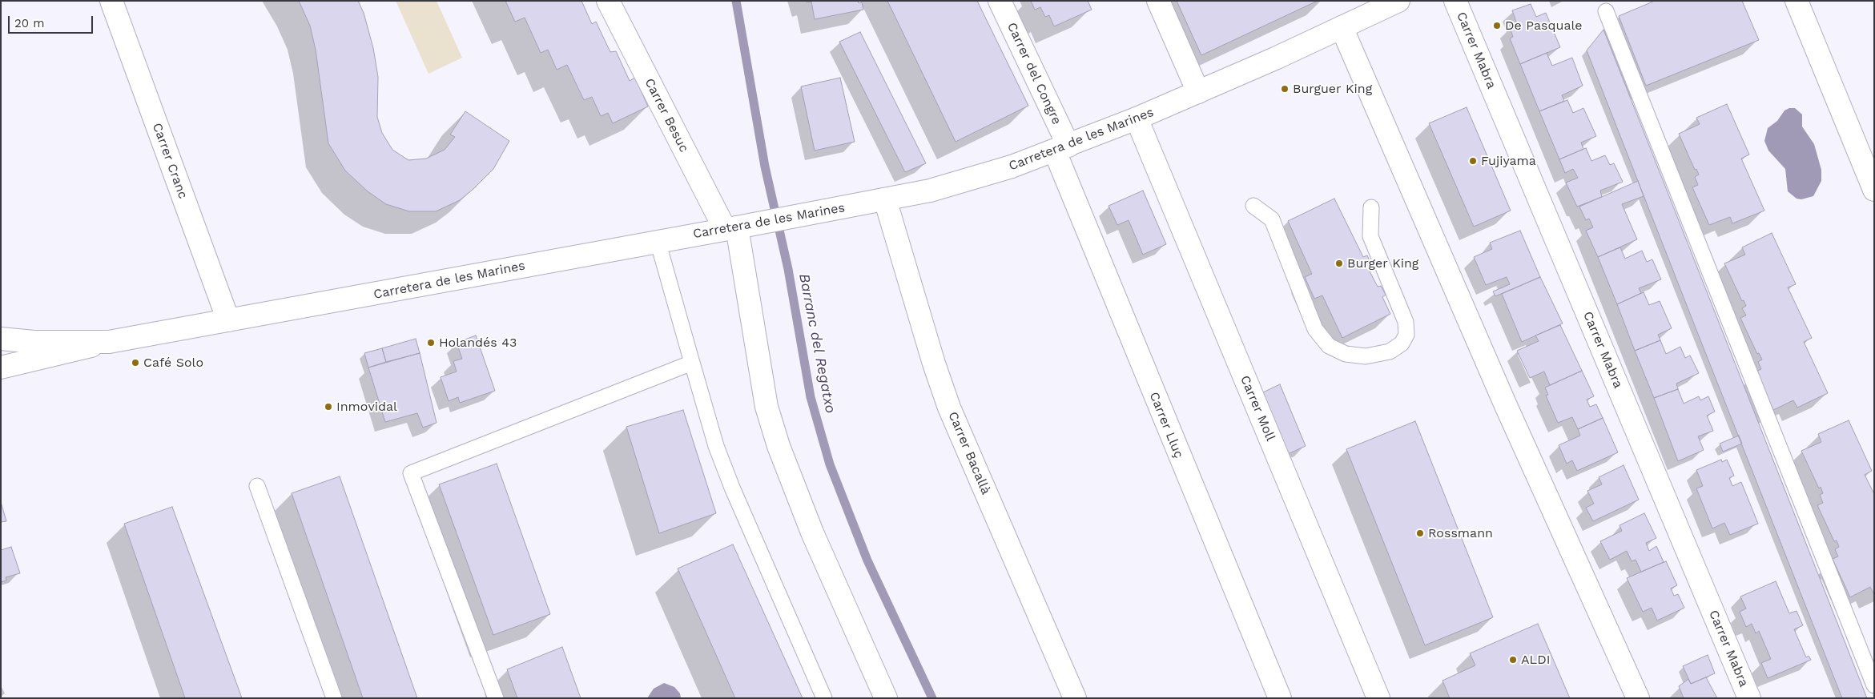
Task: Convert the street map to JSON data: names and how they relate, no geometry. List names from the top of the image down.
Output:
{
  "streets": {
    "street": [
      "Carrer Mabra",
      "Carrer del Congre",
      "Carrer Besuc",
      "Carretera de les Marines",
      "Carrer Cranc",
      "Carrer Moll",
      "Carrer Lluç",
      "Carrer Bacallà"
    ]
  },
  "crossings": [
    ["Carrer del Congre", "Carretera de les Marines"],
    ["Carrer del Congre", "Carrer Lluç"],
    ["Carrer Besuc", "Carretera de les Marines"],
    ["Carretera de les Marines", "Carrer Cranc"],
    ["Carretera de les Marines", "Carrer Moll"],
    ["Carretera de les Marines", "Carrer Lluç"],
    ["Carretera de les Marines", "Carrer Bacallà"]
  ],
  "water": ["Barranc del Regatxo"],
  "places": [
    "De Pasquale",
    "Burguer King",
    "Fujiyama",
    "Burger King",
    "Holandés 43",
    "Café Solo",
    "Inmovidal",
    "Rossmann",
    "ALDI"
  ],
  "scale_bar": "20 m"
}
